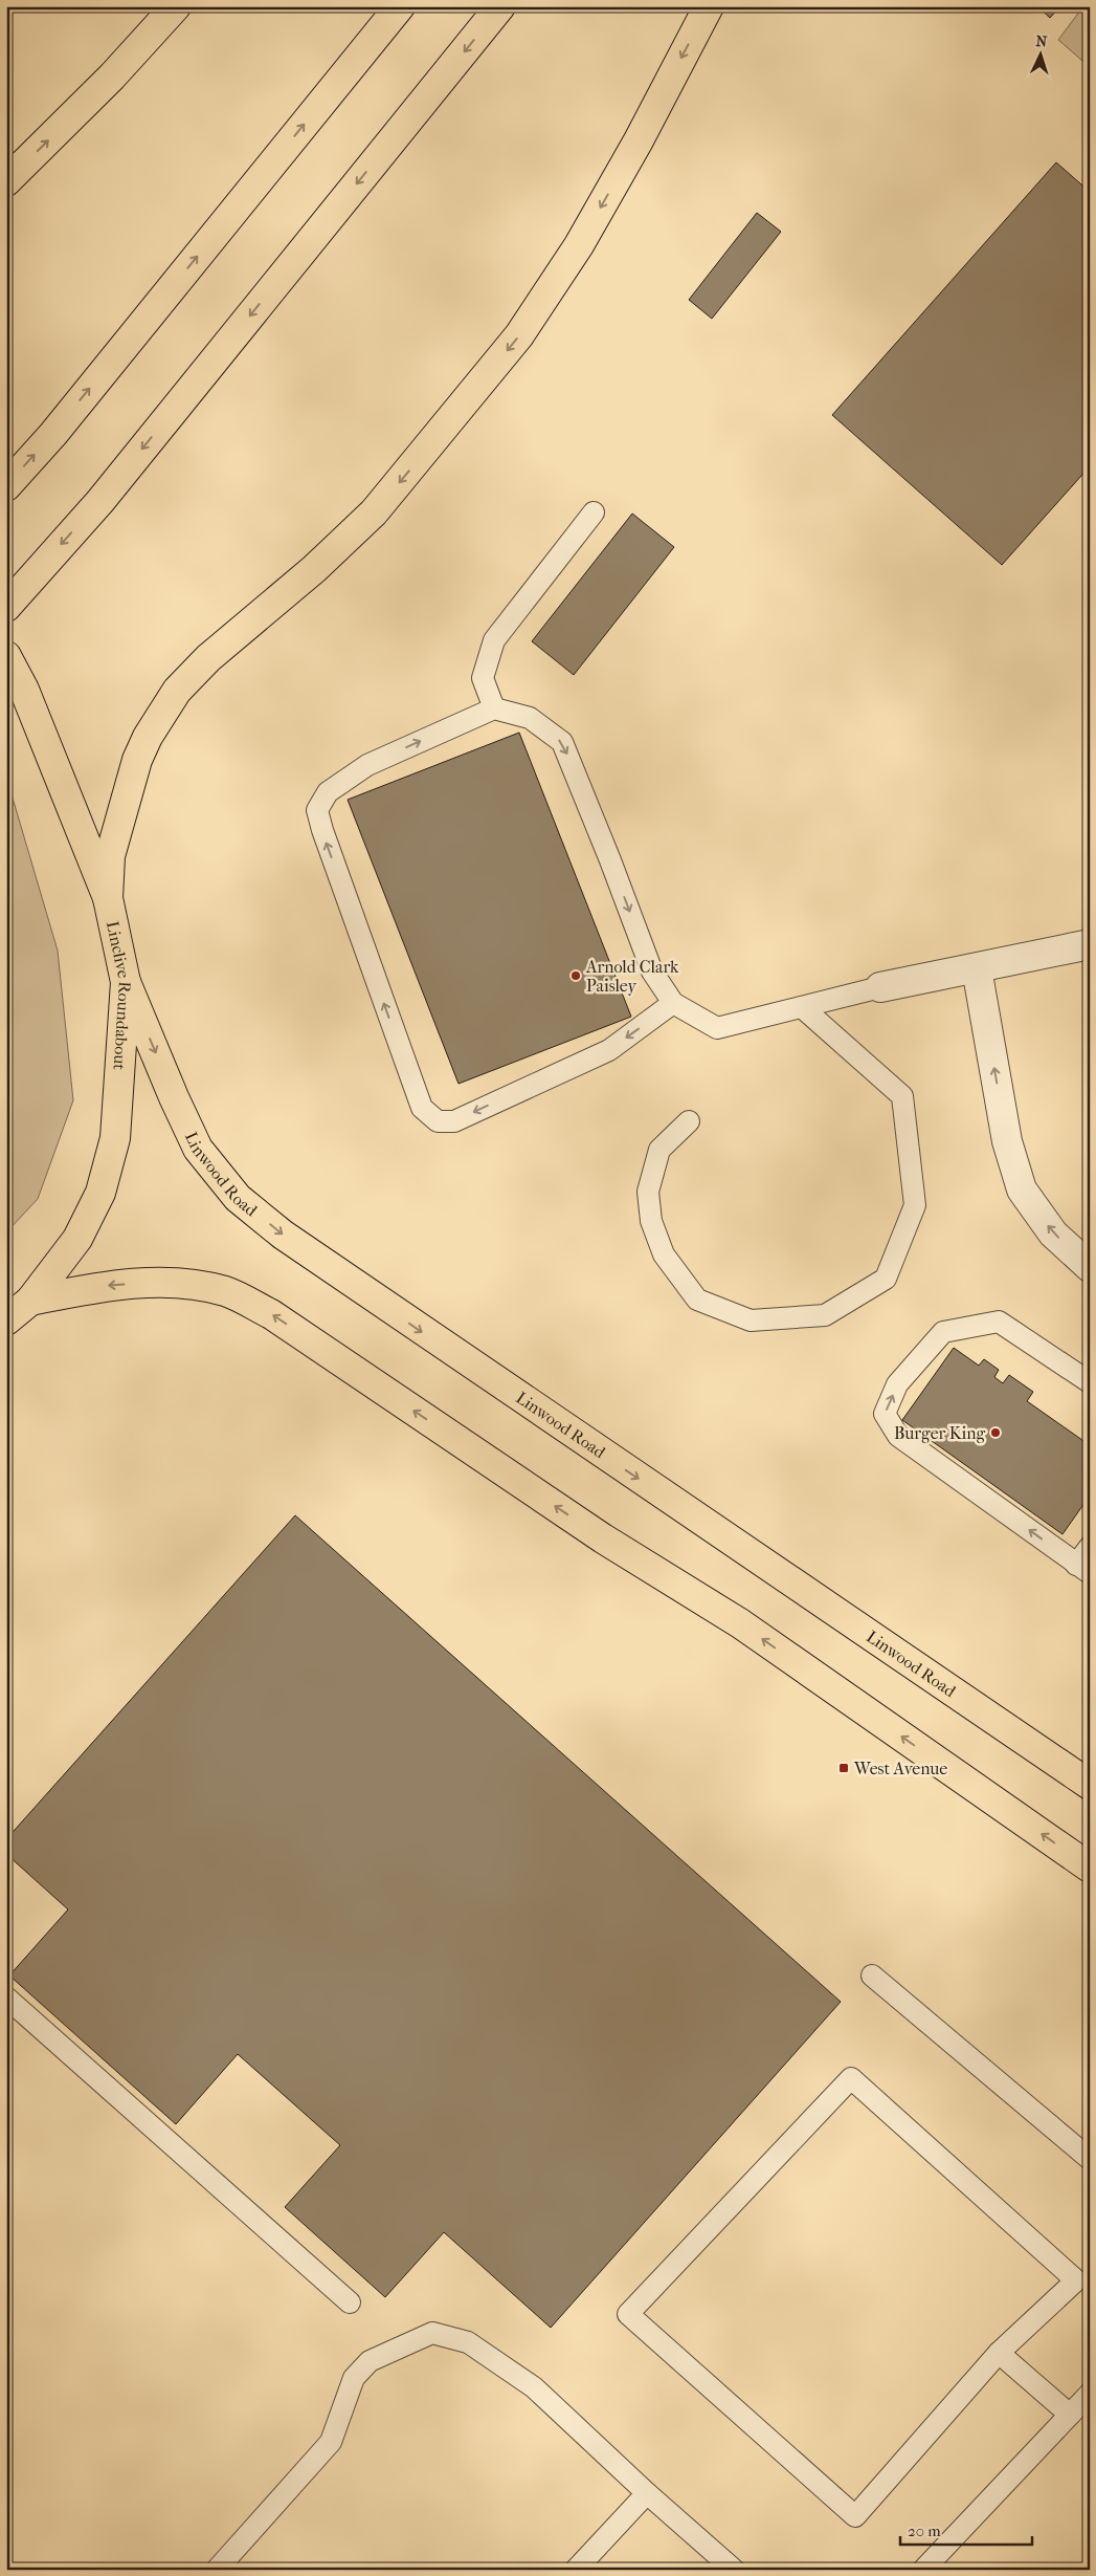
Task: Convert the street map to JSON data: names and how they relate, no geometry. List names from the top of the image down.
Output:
{
  "streets": {
    "main road": ["Linclive Roundabout", "Linwood Road"]
  },
  "crossings": [
    ["Linclive Roundabout", "Linwood Road"]
  ],
  "places": {
    "other": ["Arnold Clark Paisley", "Burger King"],
    "transit": ["West Avenue"]
  },
  "scale_bar": "20 m",
  "north": "top"
}
